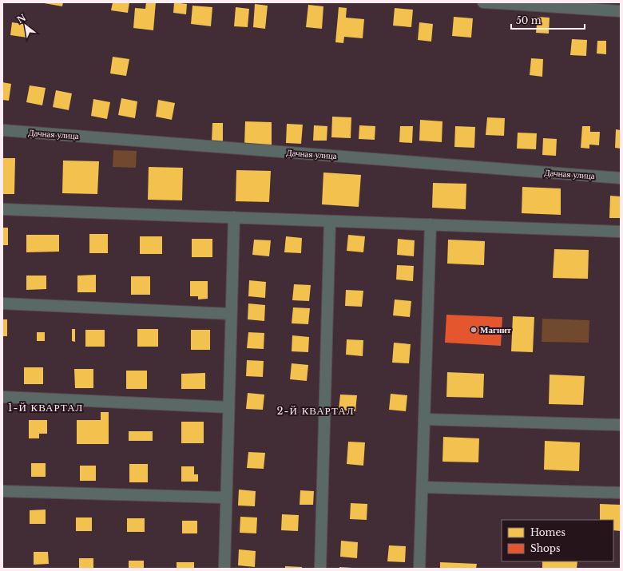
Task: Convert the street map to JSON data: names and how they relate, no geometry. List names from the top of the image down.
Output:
{
  "streets": {
    "street": ["Дачная улица"]
  },
  "districts": ["1-Й КВАРТАЛ", "2-Й КВАРТАЛ"],
  "places": ["Магнит"],
  "legend": ["Homes", "Shops"],
  "scale_bar": "50 m",
  "north": "top left"
}
